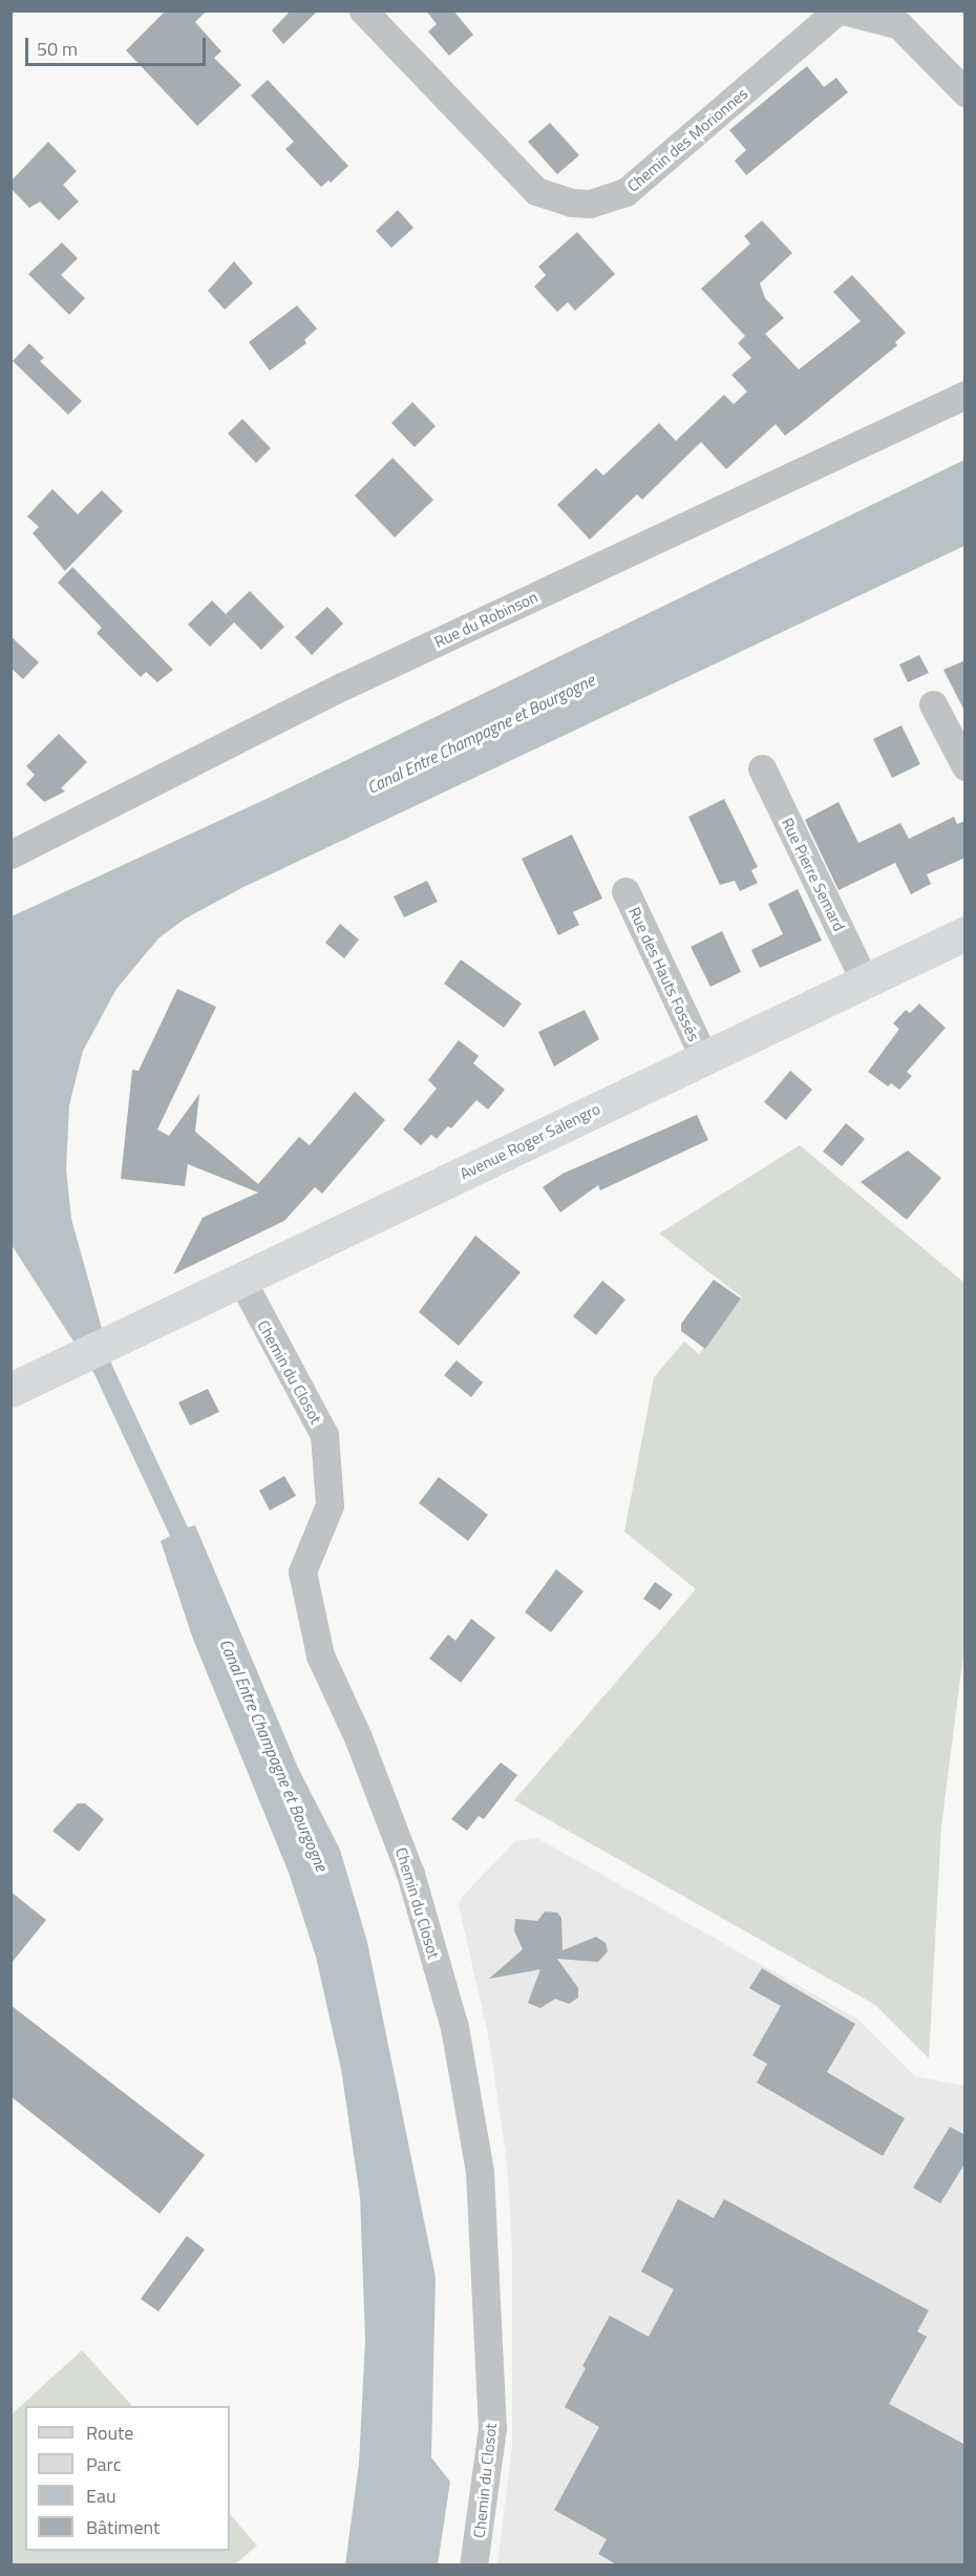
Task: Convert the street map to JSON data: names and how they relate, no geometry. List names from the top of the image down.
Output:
{
  "streets": {
    "main road": ["Avenue Roger Salengro"],
    "street": [
      "Chemin des Morionnes",
      "Rue du Robinson",
      "Rue Pierre Semard",
      "Rue des Hauts Fossés",
      "Chemin du Closot"
    ]
  },
  "crossings": [
    ["Rue Pierre Semard", "Avenue Roger Salengro"],
    ["Rue des Hauts Fossés", "Avenue Roger Salengro"],
    ["Avenue Roger Salengro", "Chemin du Closot"]
  ],
  "water": ["Canal Entre Champagne et Bourgogne"],
  "legend": [
    "Route",
    "Parc",
    "Eau",
    "Bâtiment"
  ],
  "scale_bar": "50 m"
}
